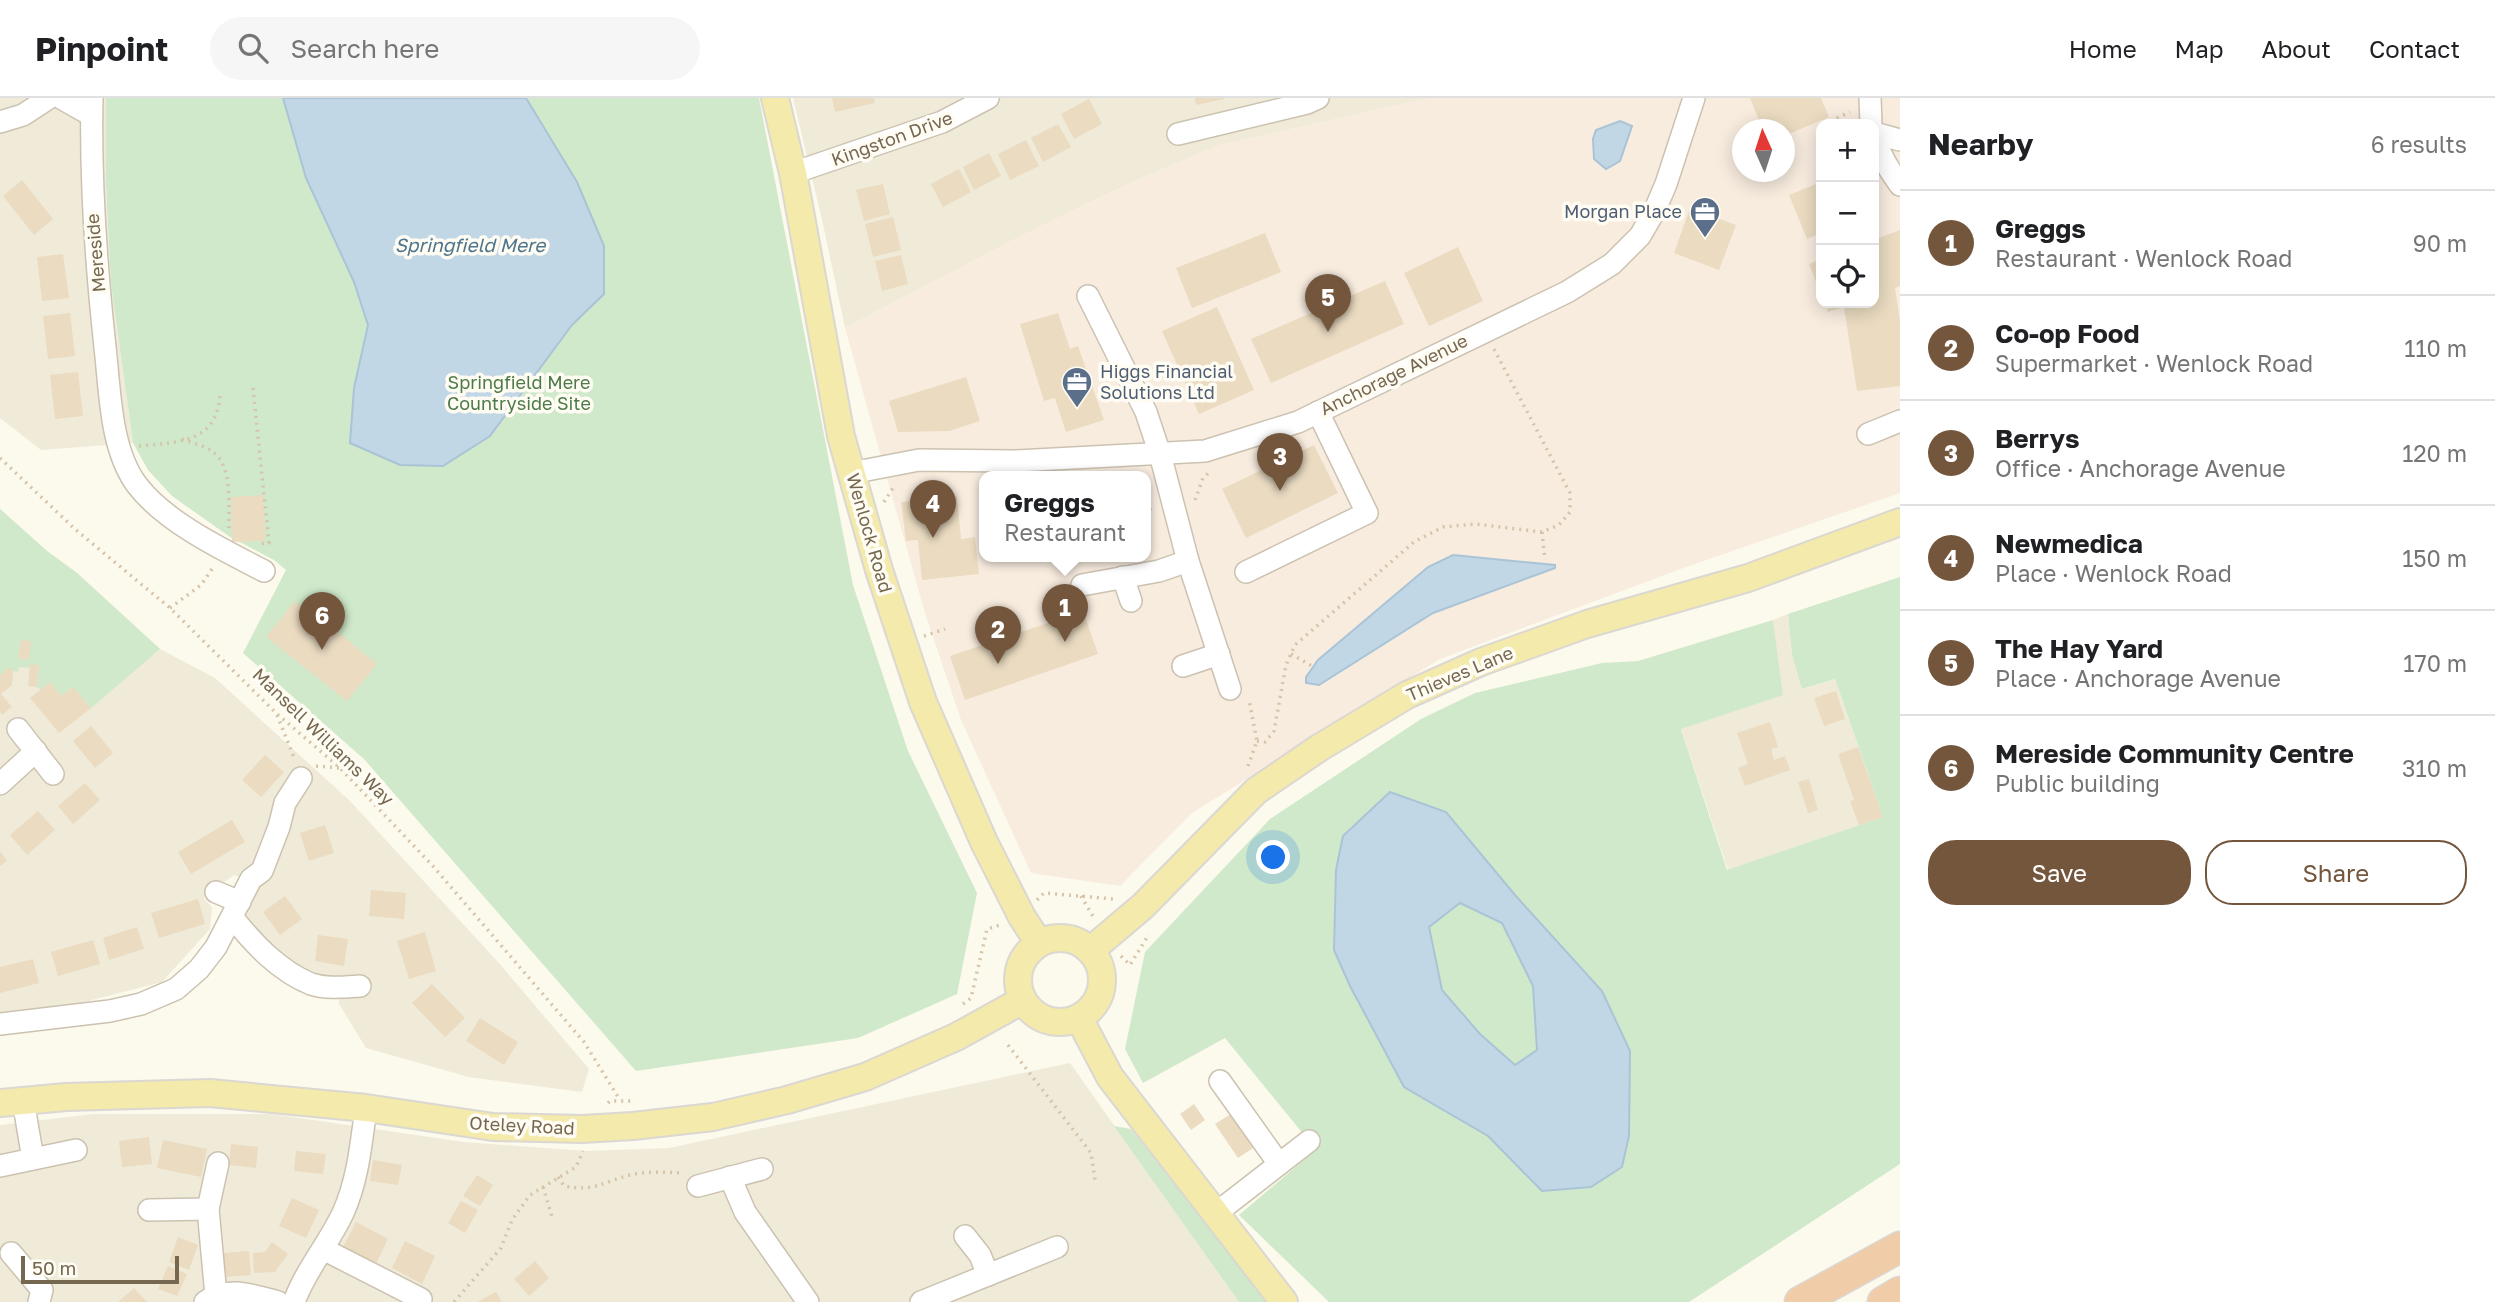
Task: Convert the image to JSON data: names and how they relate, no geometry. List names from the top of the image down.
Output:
{
  "streets": {
    "main road": ["Wenlock Road", "Thieves Lane", "Oteley Road"],
    "street": ["Kingston Drive", "Mereside", "Anchorage Avenue"],
    "path": ["Mansell Williams Way"]
  },
  "crossings": [
    ["Kingston Drive", "Wenlock Road"],
    ["Anchorage Avenue", "Wenlock Road"],
    ["Wenlock Road", "Thieves Lane"],
    ["Wenlock Road", "Oteley Road"],
    ["Thieves Lane", "Oteley Road"]
  ],
  "water": ["Springfield Mere"],
  "parks": ["Springfield Mere Countryside Site"],
  "places": {
    "office": ["Morgan Place", "Higgs Financial Solutions Ltd"]
  },
  "scale_bar": "50 m",
  "north": "top",
  "page": {
    "header": "Pinpoint",
    "search": "Search here",
    "nav": [
      "Home",
      "Map",
      "About",
      "Contact"
    ],
    "heading": ["Nearby", "6 results"],
    "map_buttons": ["+", "−"],
    "list": [
      {
        "mark": "1",
        "name": "Greggs",
        "note": "Restaurant · Wenlock Road",
        "value": "90 m"
      },
      {
        "mark": "2",
        "name": "Co-op Food",
        "note": "Supermarket · Wenlock Road",
        "value": "110 m"
      },
      {
        "mark": "3",
        "name": "Berrys",
        "note": "Office · Anchorage Avenue",
        "value": "120 m"
      },
      {
        "mark": "4",
        "name": "Newmedica",
        "note": "Place · Wenlock Road",
        "value": "150 m"
      },
      {
        "mark": "5",
        "name": "The Hay Yard",
        "note": "Place · Anchorage Avenue",
        "value": "170 m"
      },
      {
        "mark": "6",
        "name": "Mereside Community Centre",
        "note": "Public building",
        "value": "310 m"
      }
    ],
    "pins": [
      "5",
      "3",
      "4",
      "1",
      "6",
      "2"
    ],
    "popup": ["Greggs", "Restaurant"],
    "buttons": ["Save", "Share"],
    "scale": "50 m"
  }
}
